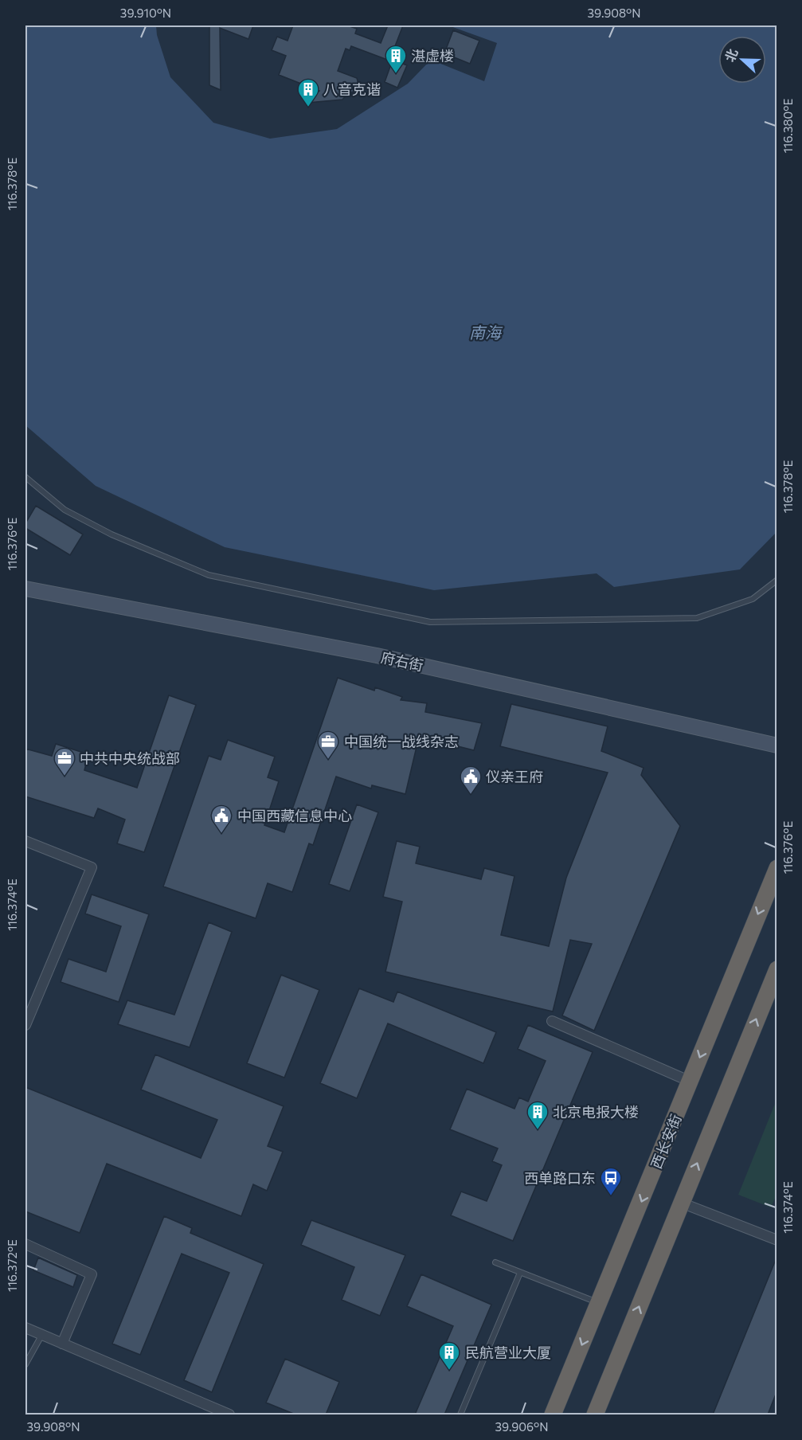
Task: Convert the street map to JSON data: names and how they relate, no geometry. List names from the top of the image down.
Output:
{
  "streets": {
    "highway": ["西长安街"],
    "main road": ["府右街"]
  },
  "water": ["南海"],
  "places": {
    "building": [
      "湛虚楼",
      "八音克谐",
      "北京电报大楼",
      "民航营业大厦"
    ],
    "office": ["中国统一战线杂志", "中共中央统战部"],
    "public building": ["仪亲王府", "中国西藏信息中心"],
    "bus stop": ["西单路口东"]
  },
  "north": "left",
  "coordinates": [
    "39.910°N",
    "39.908°N",
    "116.380°E",
    "116.378°E",
    "116.376°E",
    "116.374°E",
    "116.372°E",
    "39.906°N"
  ]
}
